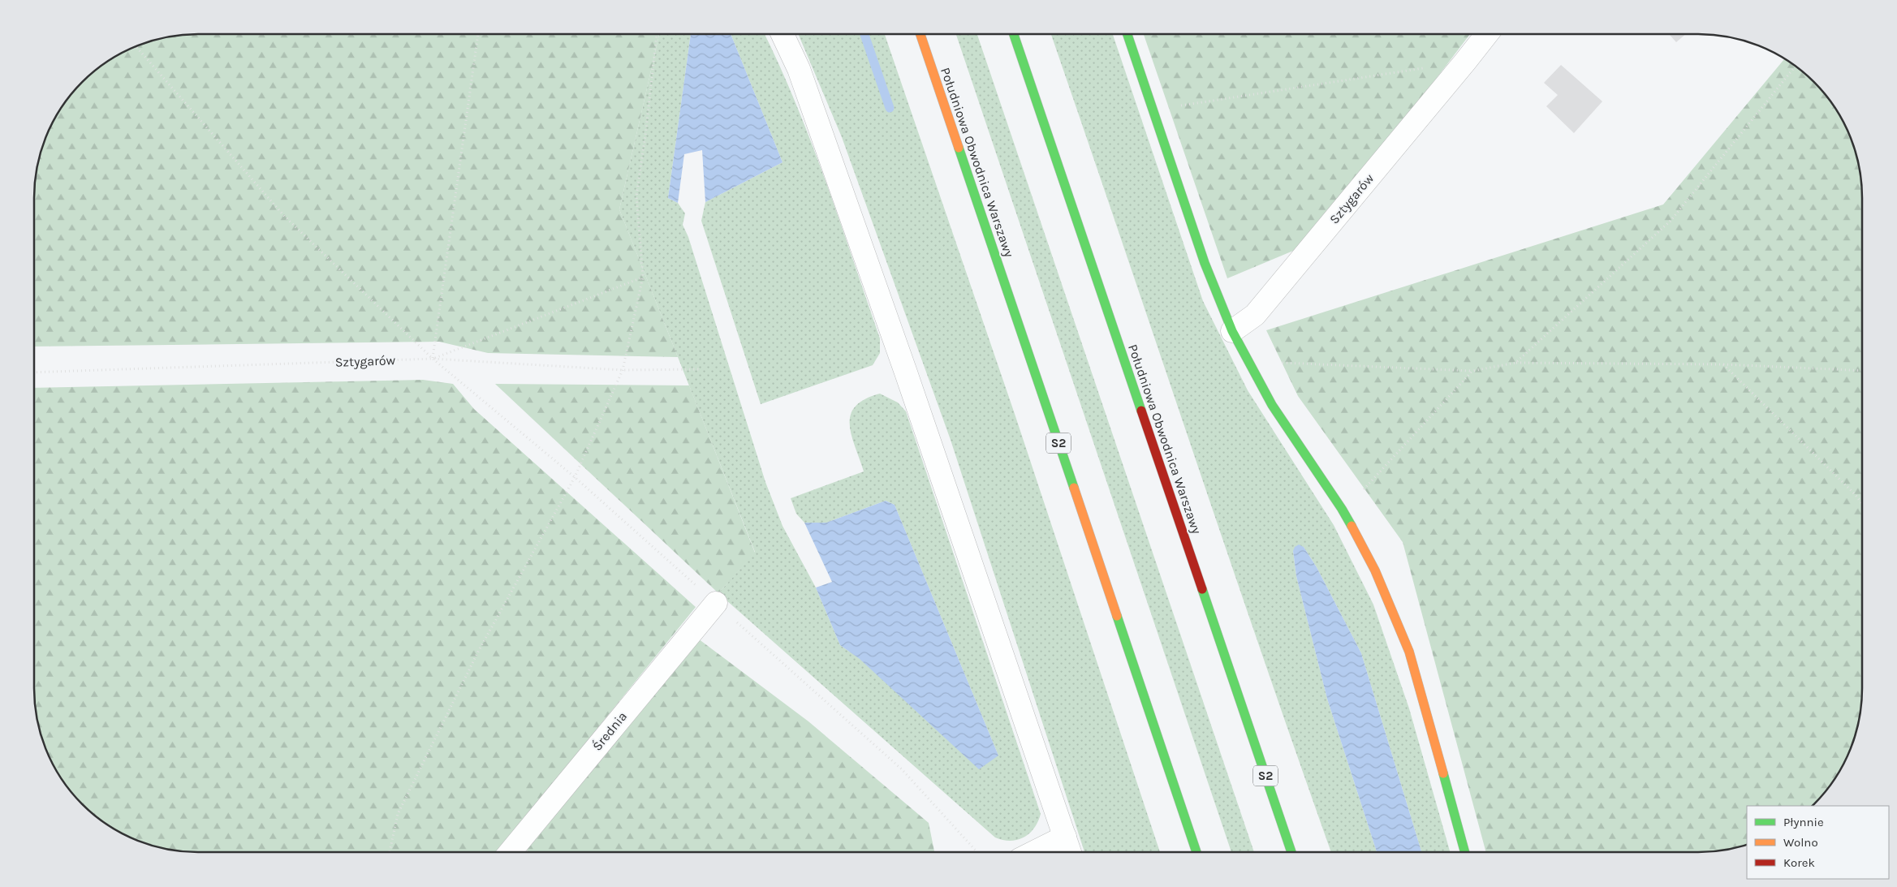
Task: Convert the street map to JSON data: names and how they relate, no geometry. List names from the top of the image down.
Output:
{
  "streets": {
    "main road": ["Południowa Obwodnica Warszawy", "S2"],
    "street": ["Sztygarów", "Średnia"]
  },
  "legend": ["Płynnie", "Wolno", "Korek"]
}
